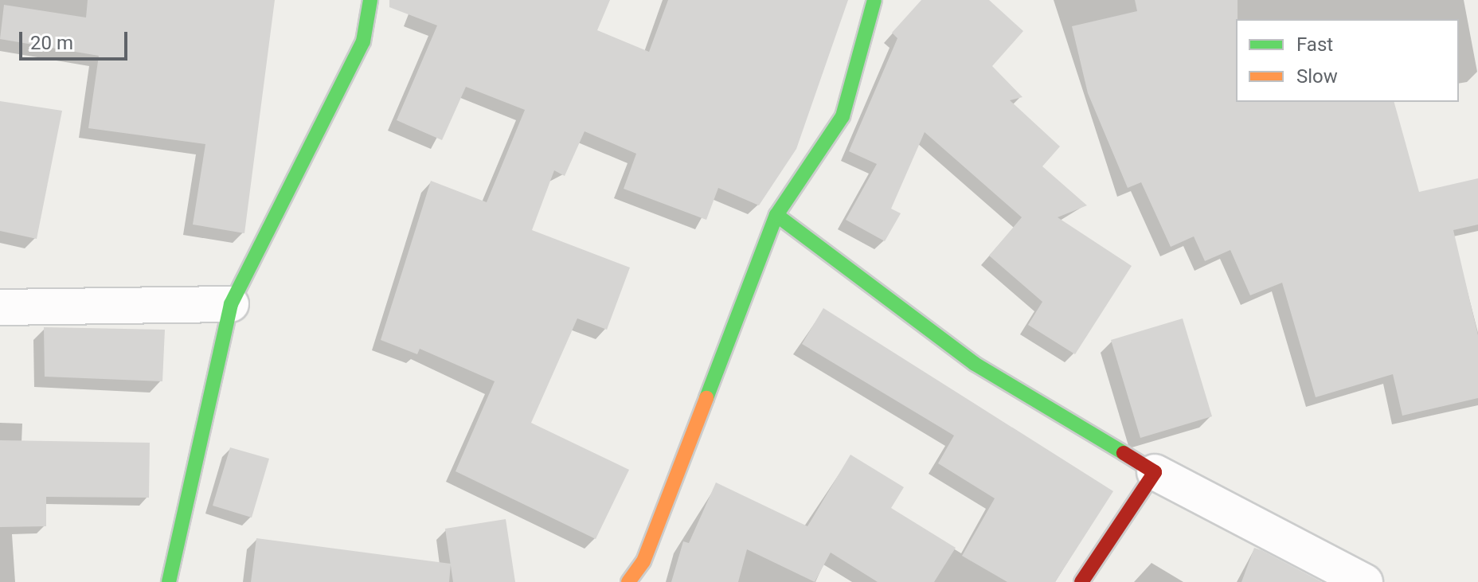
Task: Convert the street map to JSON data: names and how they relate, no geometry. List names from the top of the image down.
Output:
{
  "legend": ["Fast", "Slow"],
  "scale_bar": "20 m"
}
